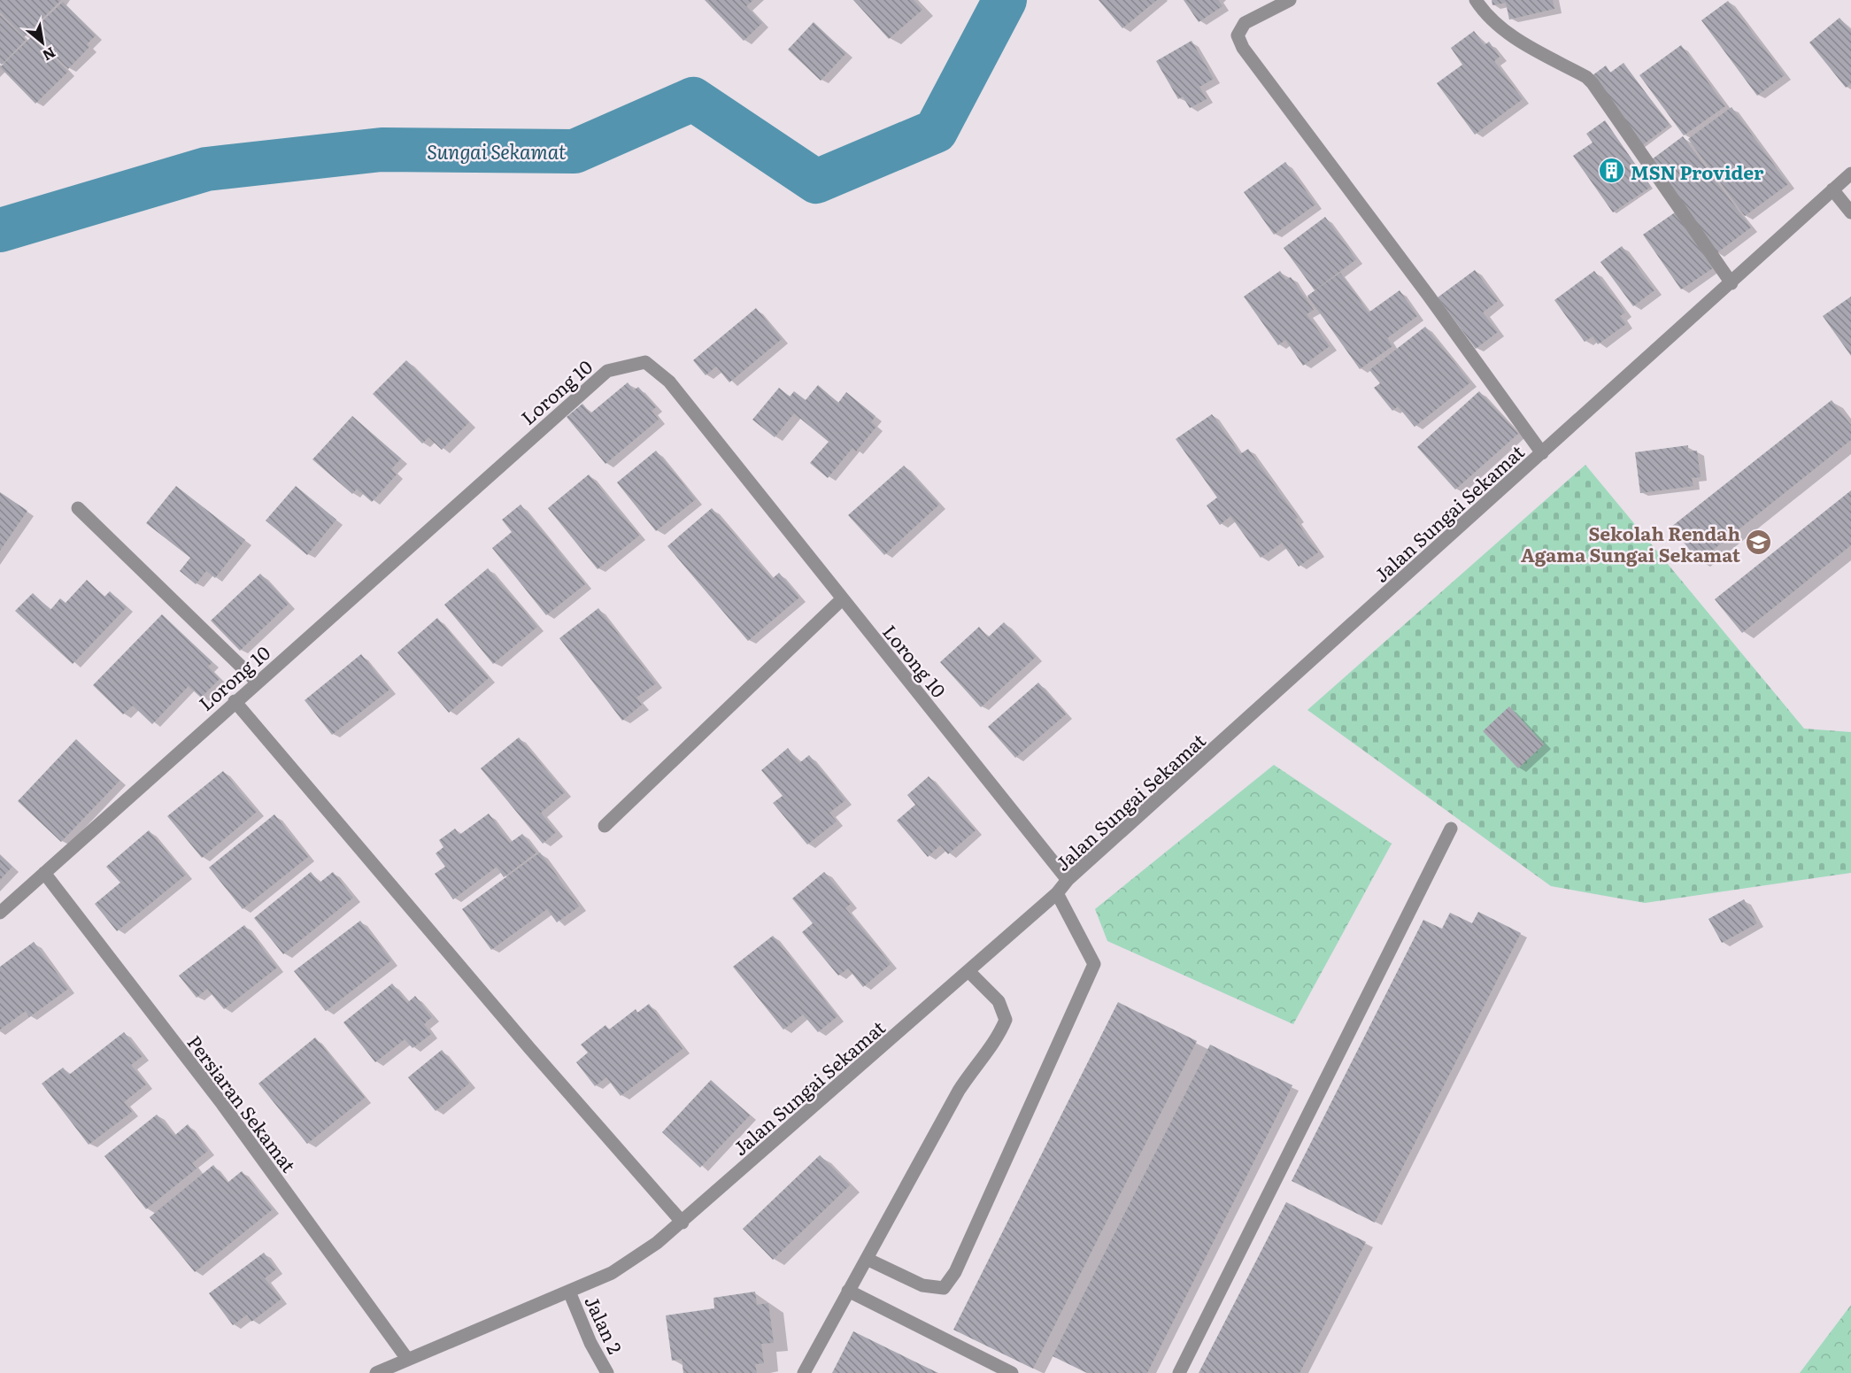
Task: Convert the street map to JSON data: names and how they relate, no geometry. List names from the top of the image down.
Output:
{
  "streets": {
    "street": [
      "Lorong 10",
      "Jalan Sungai Sekamat",
      "Persiaran Sekamat",
      "Jalan 2"
    ]
  },
  "crossings": [
    ["Lorong 10", "Jalan Sungai Sekamat"],
    ["Lorong 10", "Persiaran Sekamat"],
    ["Jalan Sungai Sekamat", "Persiaran Sekamat"],
    ["Jalan Sungai Sekamat", "Jalan 2"]
  ],
  "water": ["Sungai Sekamat"],
  "places": {
    "building": ["MSN Provider"],
    "school or university": ["Sekolah Rendah Agama Sungai Sekamat"]
  },
  "north": "bottom right"
}
